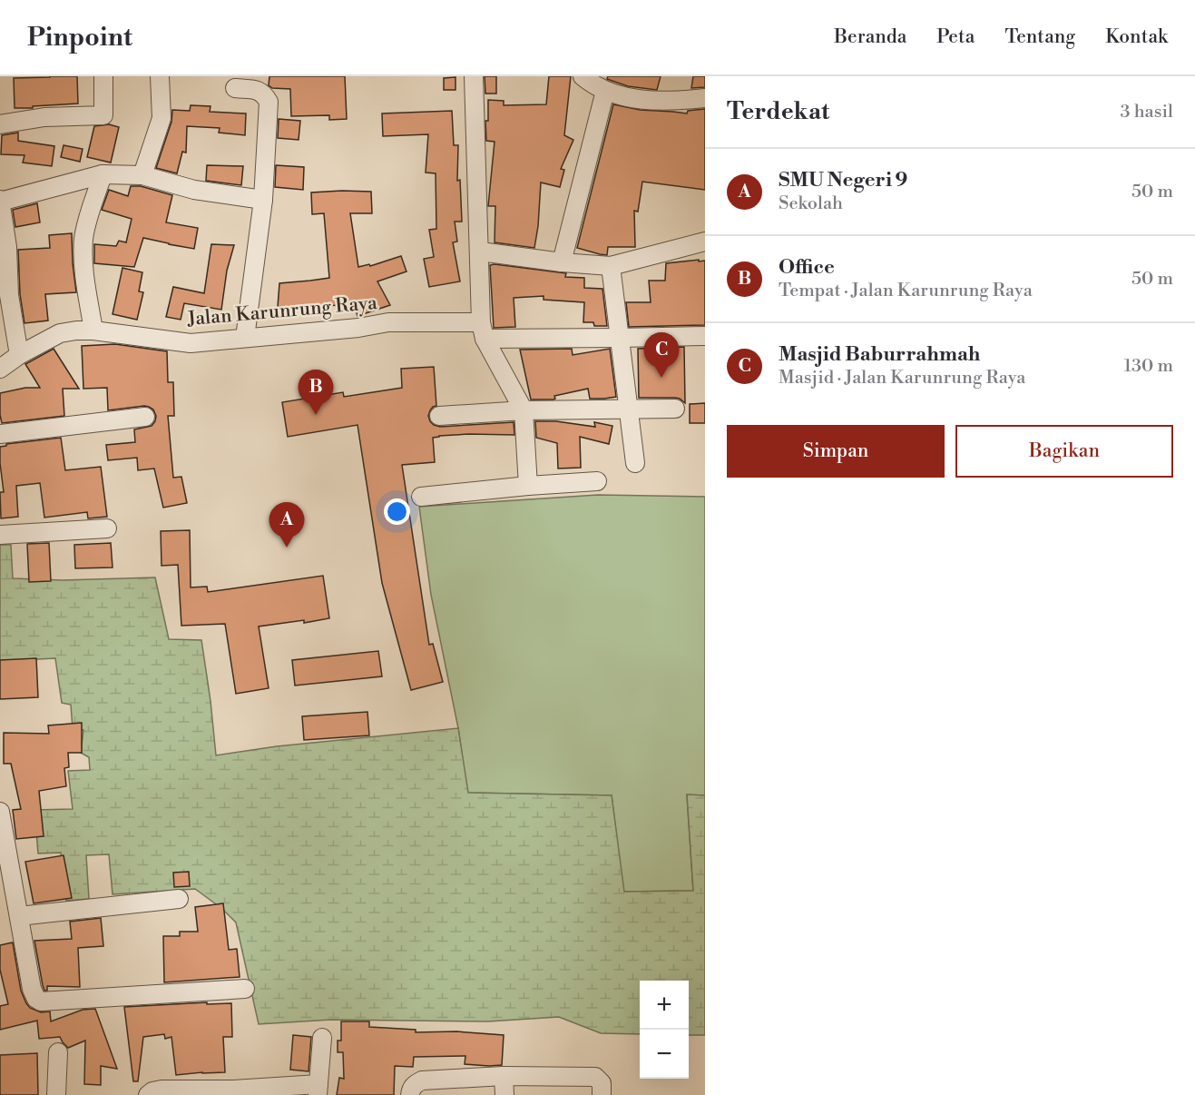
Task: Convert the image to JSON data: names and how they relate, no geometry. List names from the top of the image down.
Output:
{
  "streets": {
    "street": ["Jalan Karunrung Raya"]
  },
  "page": {
    "header": "Pinpoint",
    "nav": [
      "Beranda",
      "Peta",
      "Tentang",
      "Kontak"
    ],
    "heading": ["Terdekat", "3 hasil"],
    "list": [
      {
        "mark": "A",
        "name": "SMU Negeri 9",
        "note": "Sekolah",
        "value": "50 m"
      },
      {
        "mark": "B",
        "name": "Office",
        "note": "Tempat · Jalan Karunrung Raya",
        "value": "50 m"
      },
      {
        "mark": "C",
        "name": "Masjid Baburrahmah",
        "note": "Masjid · Jalan Karunrung Raya",
        "value": "130 m"
      }
    ],
    "pins": ["C", "B", "A"],
    "buttons": ["Simpan", "Bagikan"],
    "map_buttons": ["+", "−"]
  }
}
